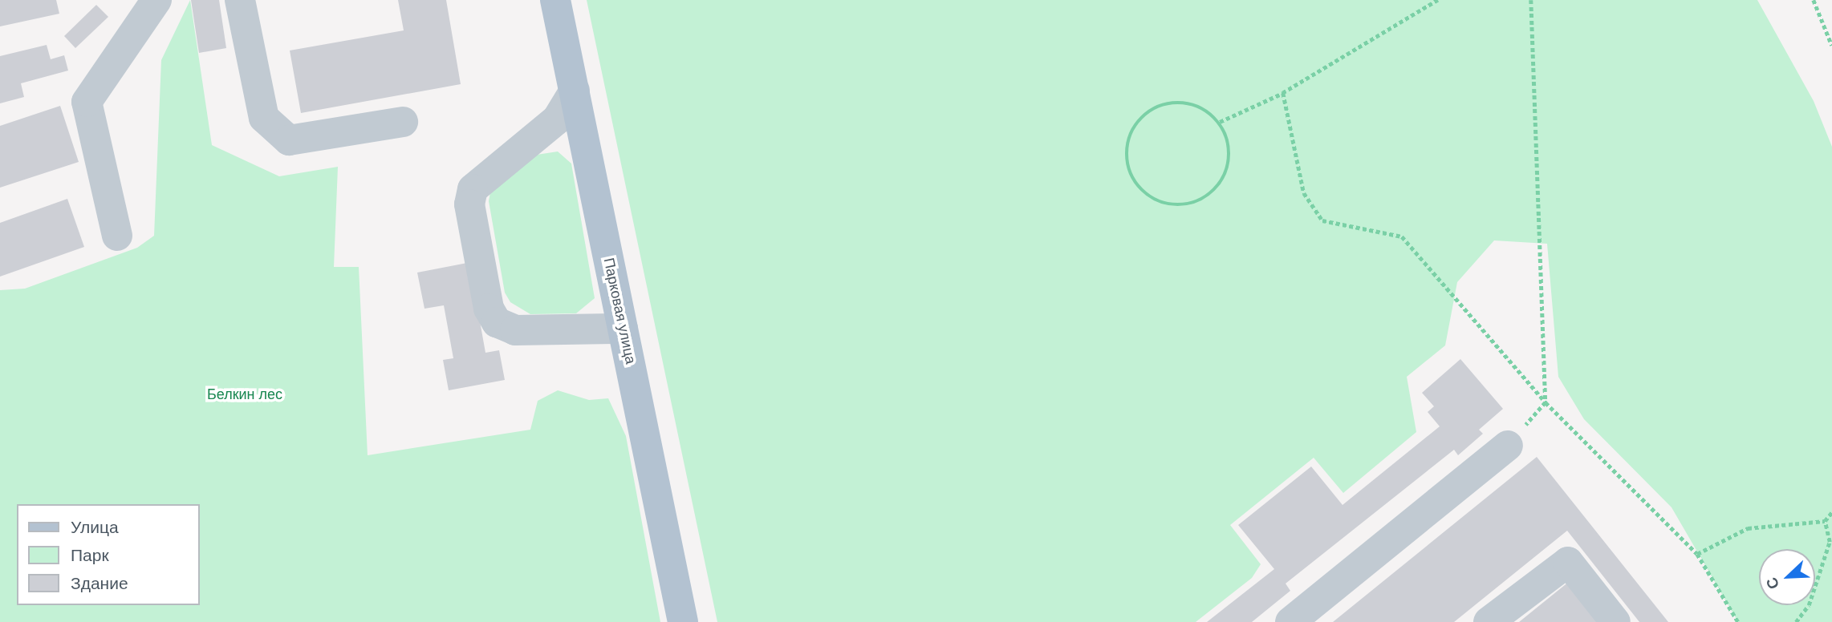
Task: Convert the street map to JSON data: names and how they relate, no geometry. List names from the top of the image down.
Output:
{
  "streets": {
    "main road": ["Парковая улица"]
  },
  "parks": ["Белкин лес"],
  "legend": ["Улица", "Парк", "Здание"],
  "north": "bottom left"
}
